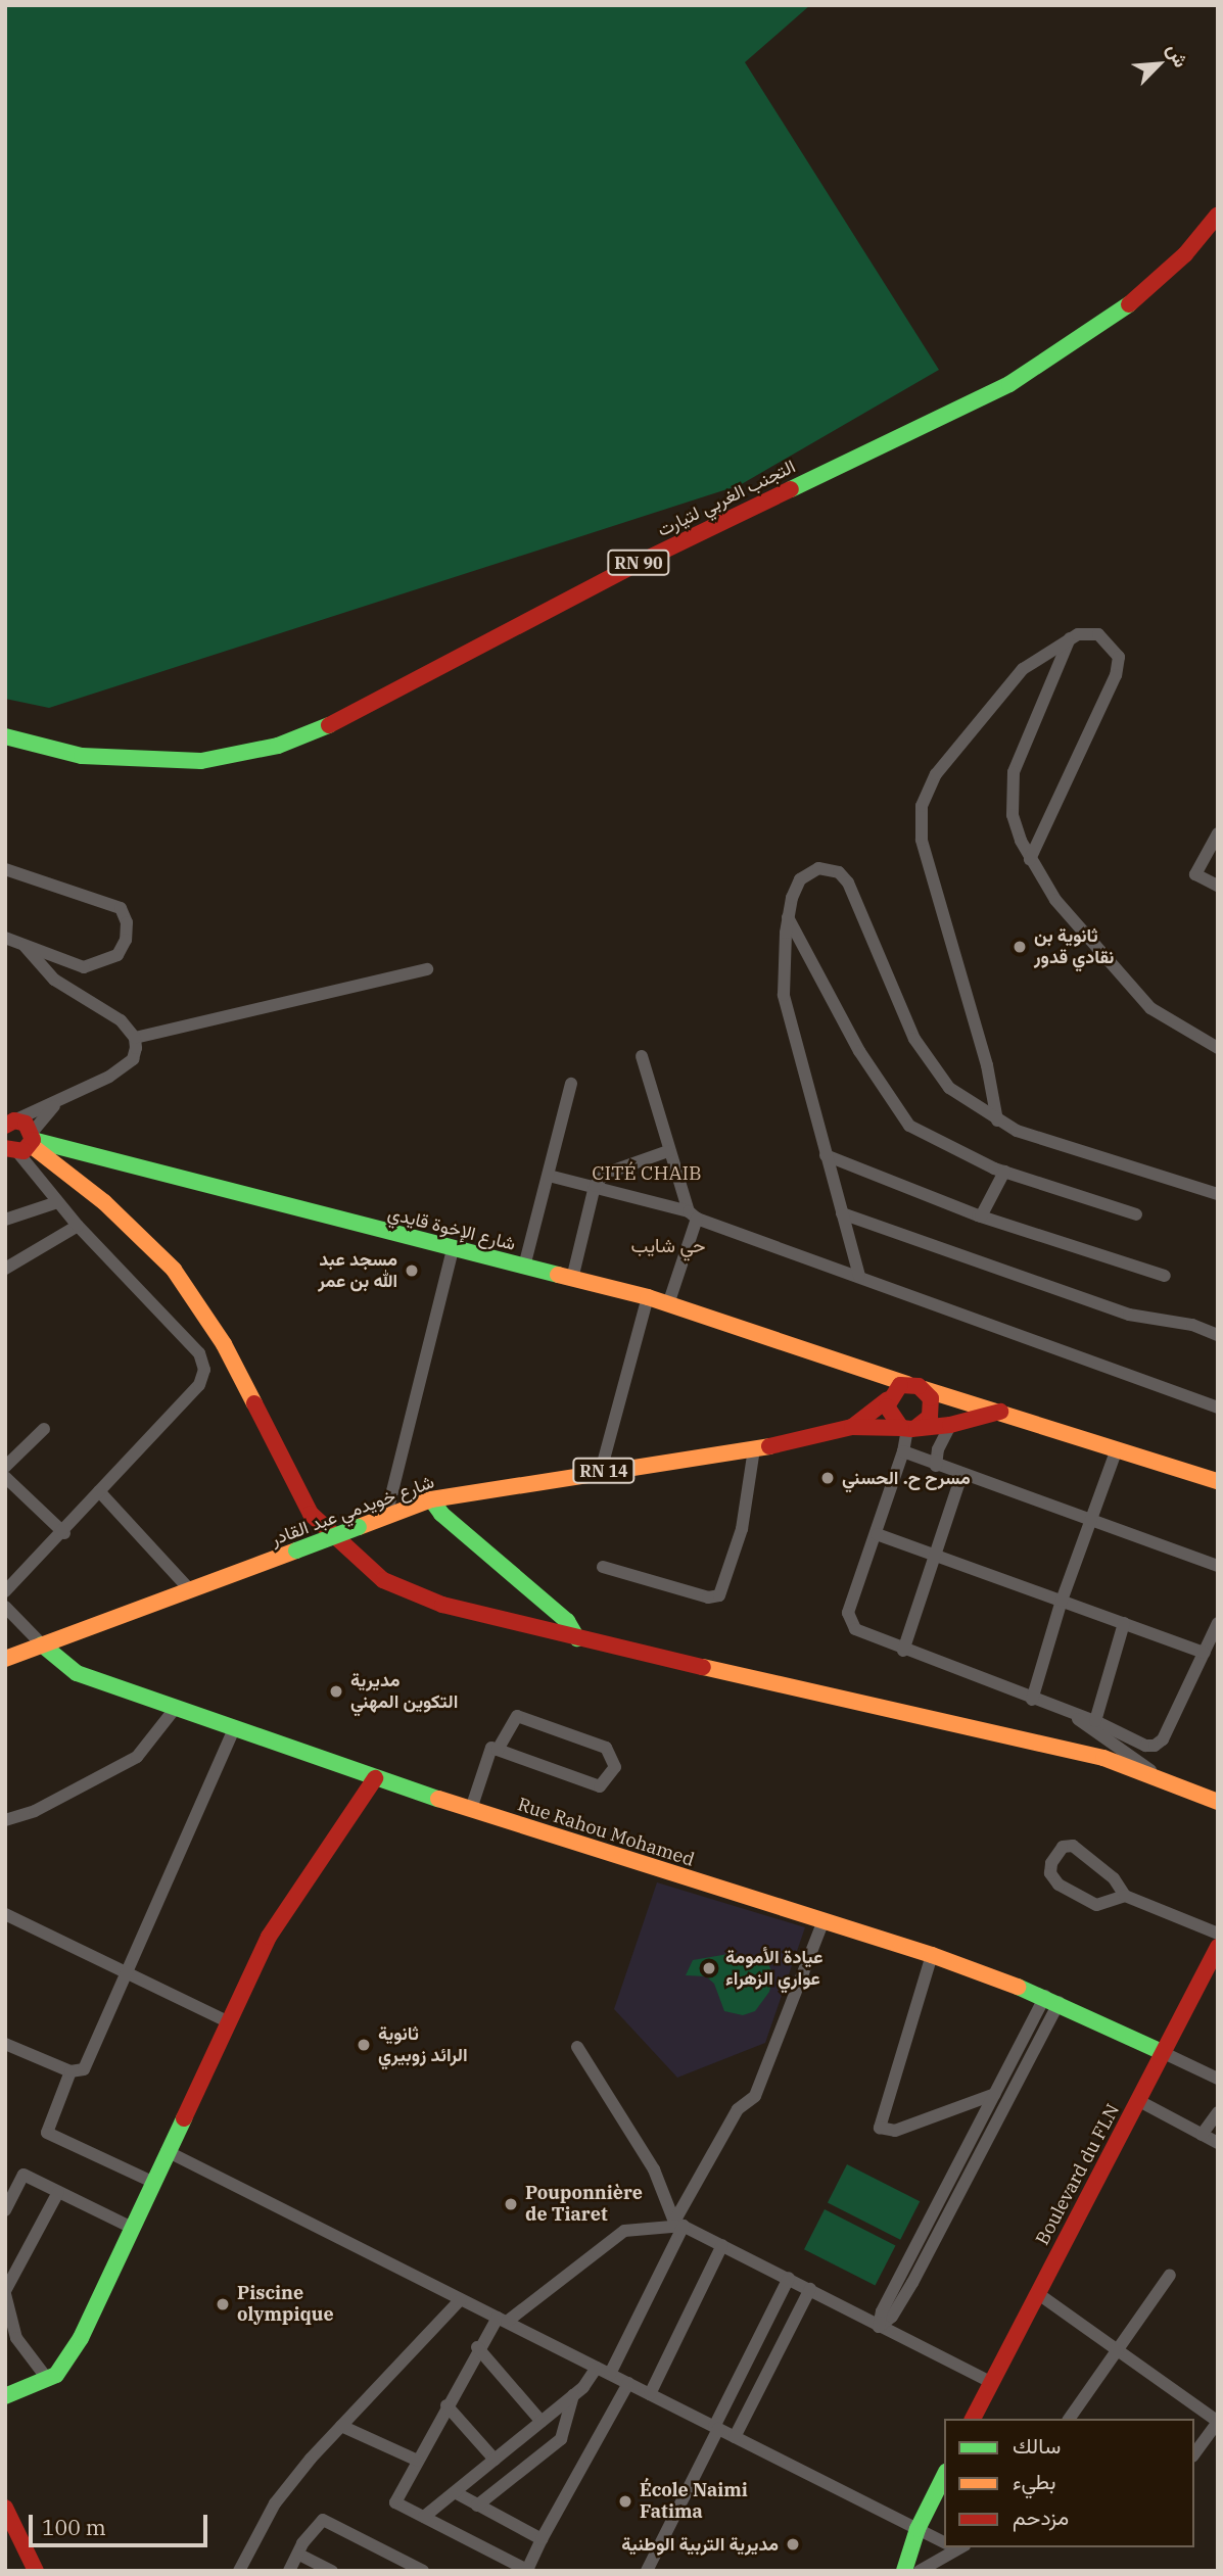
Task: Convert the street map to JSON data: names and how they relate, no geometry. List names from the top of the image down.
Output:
{
  "streets": {
    "main road": [
      "التجنب الغربي لتيارت",
      "RN 90",
      "شارع الإخوة قايدي",
      "RN 14",
      "شارع خويدمي عبد القادر",
      "Rue Rahou Mohamed",
      "Boulevard du FLN"
    ]
  },
  "crossings": [
    ["شارع الإخوة قايدي", "شارع خويدمي عبد القادر"],
    ["شارع خويدمي عبد القادر", "Rue Rahou Mohamed"],
    ["Rue Rahou Mohamed", "Boulevard du FLN"]
  ],
  "districts": ["CITÉ CHAIB", "حي شايب"],
  "places": [
    "ثانوية بن نقادي قدور",
    "مسجد عبد الله بن عمر",
    "مسرح ح. الحسني",
    "مديرية التكوين المهني",
    "عيادة الأمومة عواري الزهراء",
    "ثانوية الرائد زوبيري",
    "Pouponnière de Tiaret",
    "Piscine olympique",
    "École Naimi Fatima",
    "مديرية التربية الوطنية"
  ],
  "legend": ["سالك", "بطيء", "مزدحم"],
  "scale_bar": "100 m",
  "north": "top right"
}
